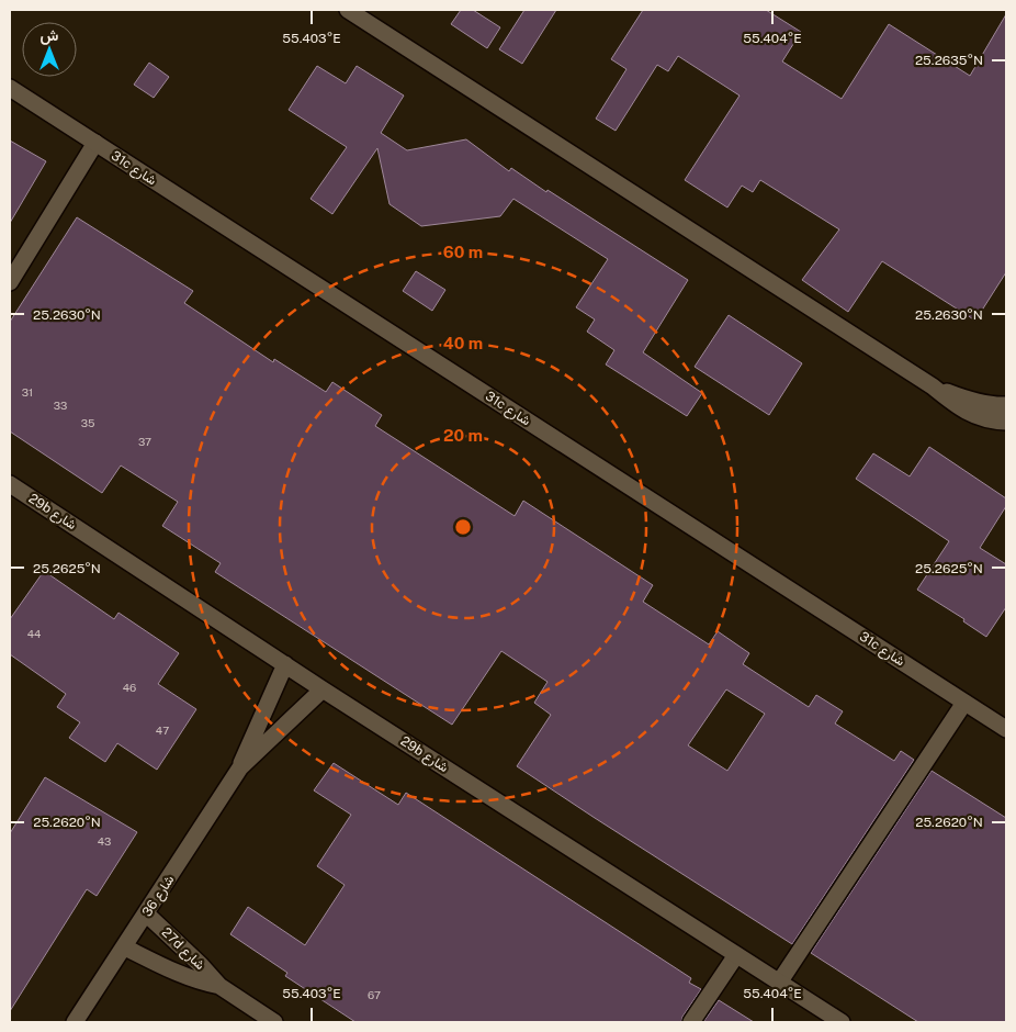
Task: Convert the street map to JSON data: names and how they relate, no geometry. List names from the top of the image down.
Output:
{
  "streets": {
    "street": [
      "31c شارع",
      "29b شارع",
      "شارع 36",
      "27d شارع"
    ]
  },
  "crossings": [
    ["29b شارع", "شارع 36"],
    ["شارع 36", "27d شارع"]
  ],
  "house_numbers": [
    "31",
    "33",
    "35",
    "37",
    "44",
    "46",
    "47",
    "43",
    "67"
  ],
  "north": "top",
  "coordinates": [
    "55.403°E",
    "55.404°E",
    "25.2635°N",
    "25.2630°N",
    "25.2625°N",
    "25.2620°N"
  ],
  "rings": ["60 m", "40 m", "20 m"]
}
